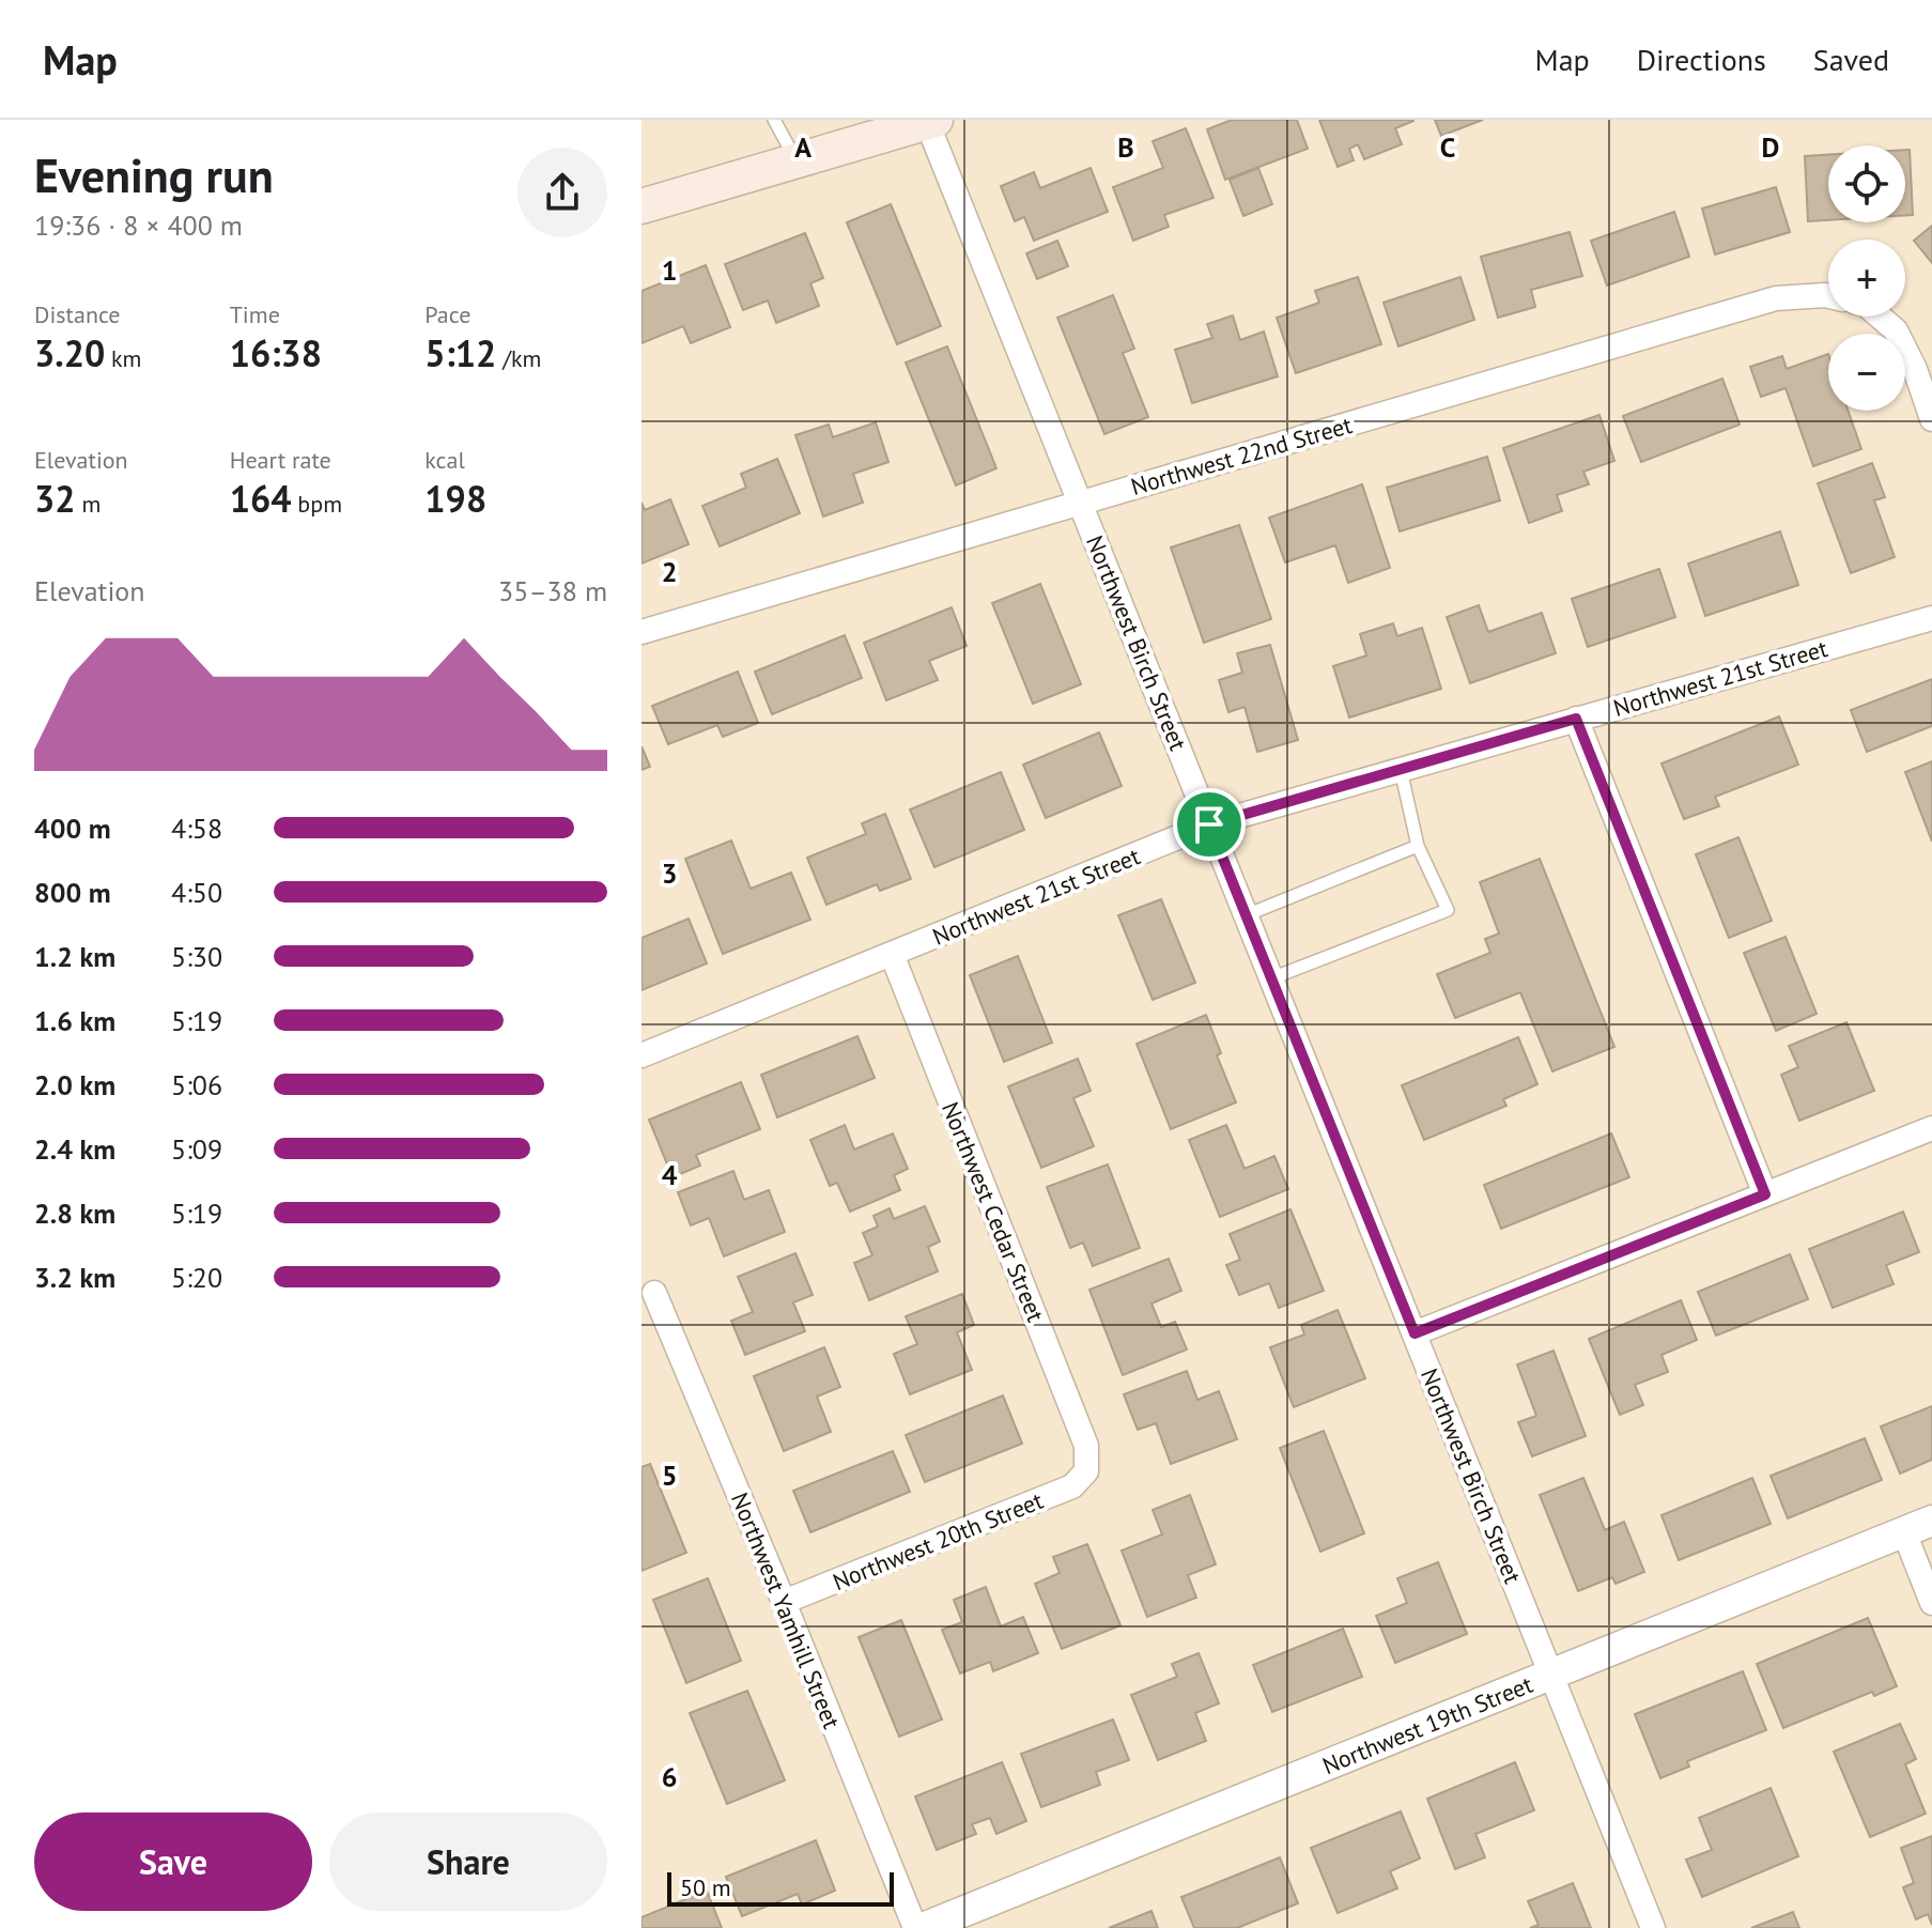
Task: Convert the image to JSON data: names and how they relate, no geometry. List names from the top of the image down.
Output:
{
  "streets": {
    "street": [
      "Northwest 22nd Street",
      "Northwest Birch Street",
      "Northwest 21st Street",
      "Northwest Cedar Street",
      "Northwest 20th Street",
      "Northwest Yamhill Street",
      "Northwest 19th Street"
    ]
  },
  "crossings": [
    ["Northwest 22nd Street", "Northwest Birch Street"],
    ["Northwest Birch Street", "Northwest 21st Street"],
    ["Northwest Birch Street", "Northwest 19th Street"],
    ["Northwest 21st Street", "Northwest Cedar Street"],
    ["Northwest Cedar Street", "Northwest 20th Street"],
    ["Northwest 20th Street", "Northwest Yamhill Street"]
  ],
  "scale_bar": "50 m",
  "page": {
    "header": "Map",
    "nav": ["Map", "Directions", "Saved"],
    "heading": ["Evening run", "19:36 · 8 × 400 m"],
    "map_buttons": ["+", "−"],
    "stats": [
      ["Distance", "3.20 km"],
      ["Time", "16:38"],
      ["Pace", "5:12 /km"],
      ["Elevation", "32 m"],
      ["Heart rate", "164 bpm"],
      ["kcal", "198"]
    ],
    "chart": ["Elevation", "35–38 m"],
    "list": [
      {
        "name": "400 m",
        "note": "4:58"
      },
      {
        "name": "800 m",
        "note": "4:50"
      },
      {
        "name": "1.2 km",
        "note": "5:30"
      },
      {
        "name": "1.6 km",
        "note": "5:19"
      },
      {
        "name": "2.0 km",
        "note": "5:06"
      },
      {
        "name": "2.4 km",
        "note": "5:09"
      },
      {
        "name": "2.8 km",
        "note": "5:19"
      },
      {
        "name": "3.2 km",
        "note": "5:20"
      }
    ],
    "buttons": ["Save", "Share"],
    "scale": "50 m"
  },
  "grid": {
    "columns": [
      "A",
      "B",
      "C",
      "D"
    ],
    "rows": [
      "1",
      "2",
      "3",
      "4",
      "5",
      "6"
    ]
  }
}
